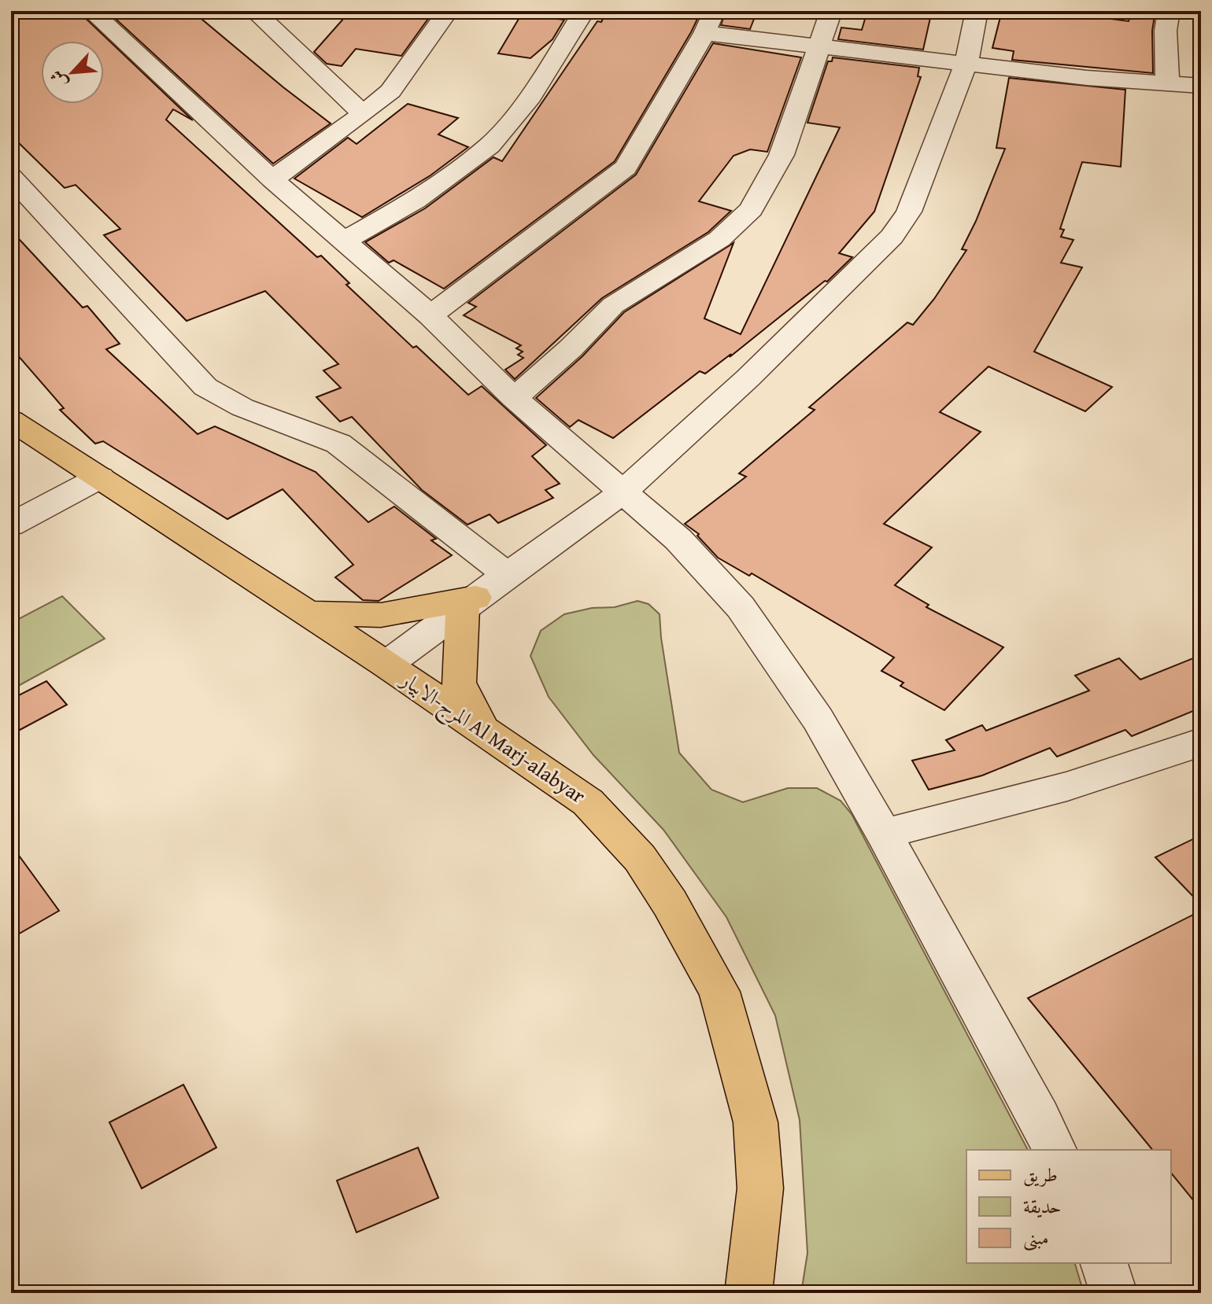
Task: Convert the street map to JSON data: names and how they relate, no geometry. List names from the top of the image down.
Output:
{
  "streets": {
    "main road": ["المرج-الابيار Al Marj-alabyar"]
  },
  "legend": ["طريق", "حديقة", "مبنى"],
  "north": "bottom left"
}
